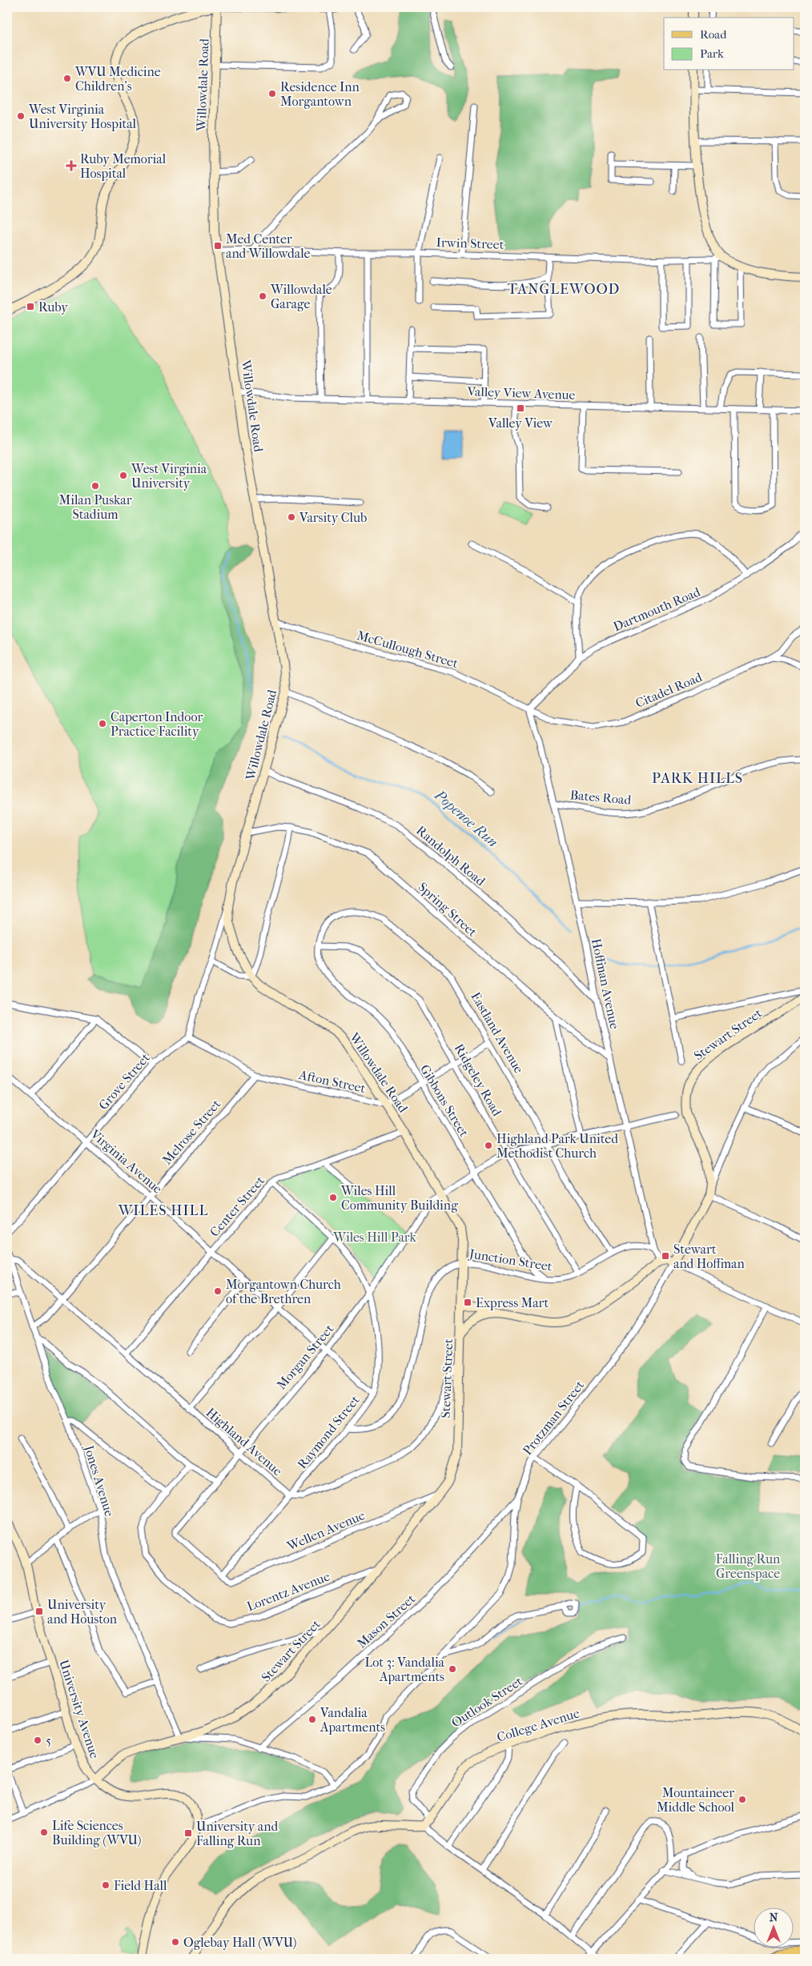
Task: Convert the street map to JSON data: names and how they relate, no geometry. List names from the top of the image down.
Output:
{
  "streets": {
    "street": [
      "Willowdale Road",
      "Irwin Street",
      "Valley View Avenue",
      "Dartmouth Road",
      "McCullough Street",
      "Citadel Road",
      "Bates Road",
      "Randolph Road",
      "Spring Street",
      "Hoffman Avenue",
      "Eastland Avenue",
      "Stewart Street",
      "Ridgeley Road",
      "Grove Street",
      "Afton Street",
      "Gibbons Street",
      "Melrose Street",
      "Virginia Avenue",
      "Center Street",
      "Junction Street",
      "Morgan Street",
      "Protzman Street",
      "Raymond Street",
      "Highland Avenue",
      "Jones Avenue",
      "Wellen Avenue",
      "Lorentz Avenue",
      "Mason Street",
      "Outlook Street",
      "University Avenue",
      "College Avenue"
    ]
  },
  "crossings": [
    ["Willowdale Road", "Irwin Street"],
    ["Willowdale Road", "Valley View Avenue"],
    ["Willowdale Road", "McCullough Street"],
    ["Willowdale Road", "Randolph Road"],
    ["Willowdale Road", "Spring Street"],
    ["Willowdale Road", "Stewart Street"],
    ["Willowdale Road", "Afton Street"],
    ["Willowdale Road", "Center Street"],
    ["Willowdale Road", "Junction Street"],
    ["Willowdale Road", "Morgan Street"],
    ["Dartmouth Road", "McCullough Street"],
    ["Dartmouth Road", "Citadel Road"],
    ["Dartmouth Road", "Hoffman Avenue"],
    ["McCullough Street", "Citadel Road"],
    ["McCullough Street", "Hoffman Avenue"],
    ["Citadel Road", "Hoffman Avenue"],
    ["Bates Road", "Hoffman Avenue"],
    ["Randolph Road", "Hoffman Avenue"],
    ["Spring Street", "Hoffman Avenue"],
    ["Hoffman Avenue", "Stewart Street"],
    ["Hoffman Avenue", "Junction Street"],
    ["Hoffman Avenue", "Morgan Street"],
    ["Eastland Avenue", "Ridgeley Road"],
    ["Eastland Avenue", "Gibbons Street"],
    ["Eastland Avenue", "Junction Street"],
    ["Eastland Avenue", "Morgan Street"],
    ["Stewart Street", "Jones Avenue"],
    ["Stewart Street", "Wellen Avenue"],
    ["Stewart Street", "Lorentz Avenue"],
    ["Stewart Street", "University Avenue"],
    ["Ridgeley Road", "Gibbons Street"],
    ["Ridgeley Road", "Junction Street"],
    ["Ridgeley Road", "Morgan Street"],
    ["Grove Street", "Afton Street"],
    ["Grove Street", "Virginia Avenue"],
    ["Afton Street", "Melrose Street"],
    ["Gibbons Street", "Junction Street"],
    ["Gibbons Street", "Morgan Street"],
    ["Melrose Street", "Virginia Avenue"],
    ["Melrose Street", "Highland Avenue"],
    ["Melrose Street", "Jones Avenue"],
    ["Virginia Avenue", "Center Street"],
    ["Virginia Avenue", "Morgan Street"],
    ["Virginia Avenue", "Raymond Street"],
    ["Center Street", "Highland Avenue"],
    ["Junction Street", "Raymond Street"],
    ["Morgan Street", "Raymond Street"],
    ["Morgan Street", "Highland Avenue"],
    ["Morgan Street", "Wellen Avenue"],
    ["Protzman Street", "Mason Street"],
    ["Raymond Street", "Highland Avenue"],
    ["Raymond Street", "Wellen Avenue"],
    ["Highland Avenue", "Jones Avenue"],
    ["Outlook Street", "College Avenue"]
  ],
  "districts": ["TANGLEWOOD", "PARK HILLS", "WILES HILL"],
  "water": ["Popenoe Run"],
  "parks": ["Wiles Hill Park", "Falling Run Greenspace"],
  "places": {
    "other": [
      "WVU Medicine Children's",
      "Residence Inn Morgantown",
      "West Virginia University Hospital",
      "Willowdale Garage",
      "West Virginia University",
      "Milan Puskar Stadium",
      "Varsity Club",
      "Caperton Indoor Practice Facility",
      "Highland Park United Methodist Church",
      "Wiles Hill Community Building",
      "Morgantown Church of the Brethren",
      "Lot 3: Vandalia Apartments",
      "Vandalia Apartments",
      "5",
      "Mountaineer Middle School",
      "Life Sciences Building (WVU)",
      "Field Hall",
      "Oglebay Hall (WVU)"
    ],
    "health": ["Ruby Memorial Hospital"],
    "transit": [
      "Med Center and Willowdale",
      "Ruby",
      "Valley View",
      "Stewart and Hoffman",
      "Express Mart",
      "University and Houston",
      "University and Falling Run"
    ]
  },
  "legend": ["Road", "Park"],
  "north": "top"
}
